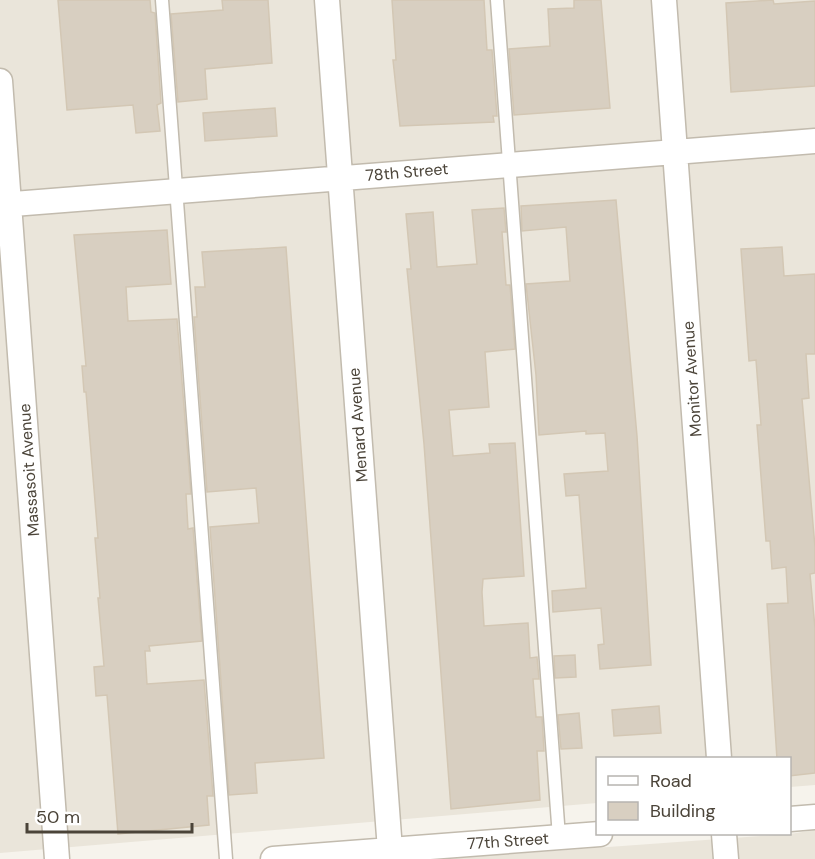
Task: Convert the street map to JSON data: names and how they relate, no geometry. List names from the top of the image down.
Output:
{
  "streets": {
    "street": [
      "78th Street",
      "Monitor Avenue",
      "Menard Avenue",
      "Massasoit Avenue",
      "77th Street"
    ]
  },
  "crossings": [
    ["78th Street", "Monitor Avenue"],
    ["78th Street", "Menard Avenue"],
    ["78th Street", "Massasoit Avenue"],
    ["Menard Avenue", "77th Street"]
  ],
  "legend": ["Road", "Building"],
  "scale_bar": "50 m"
}
